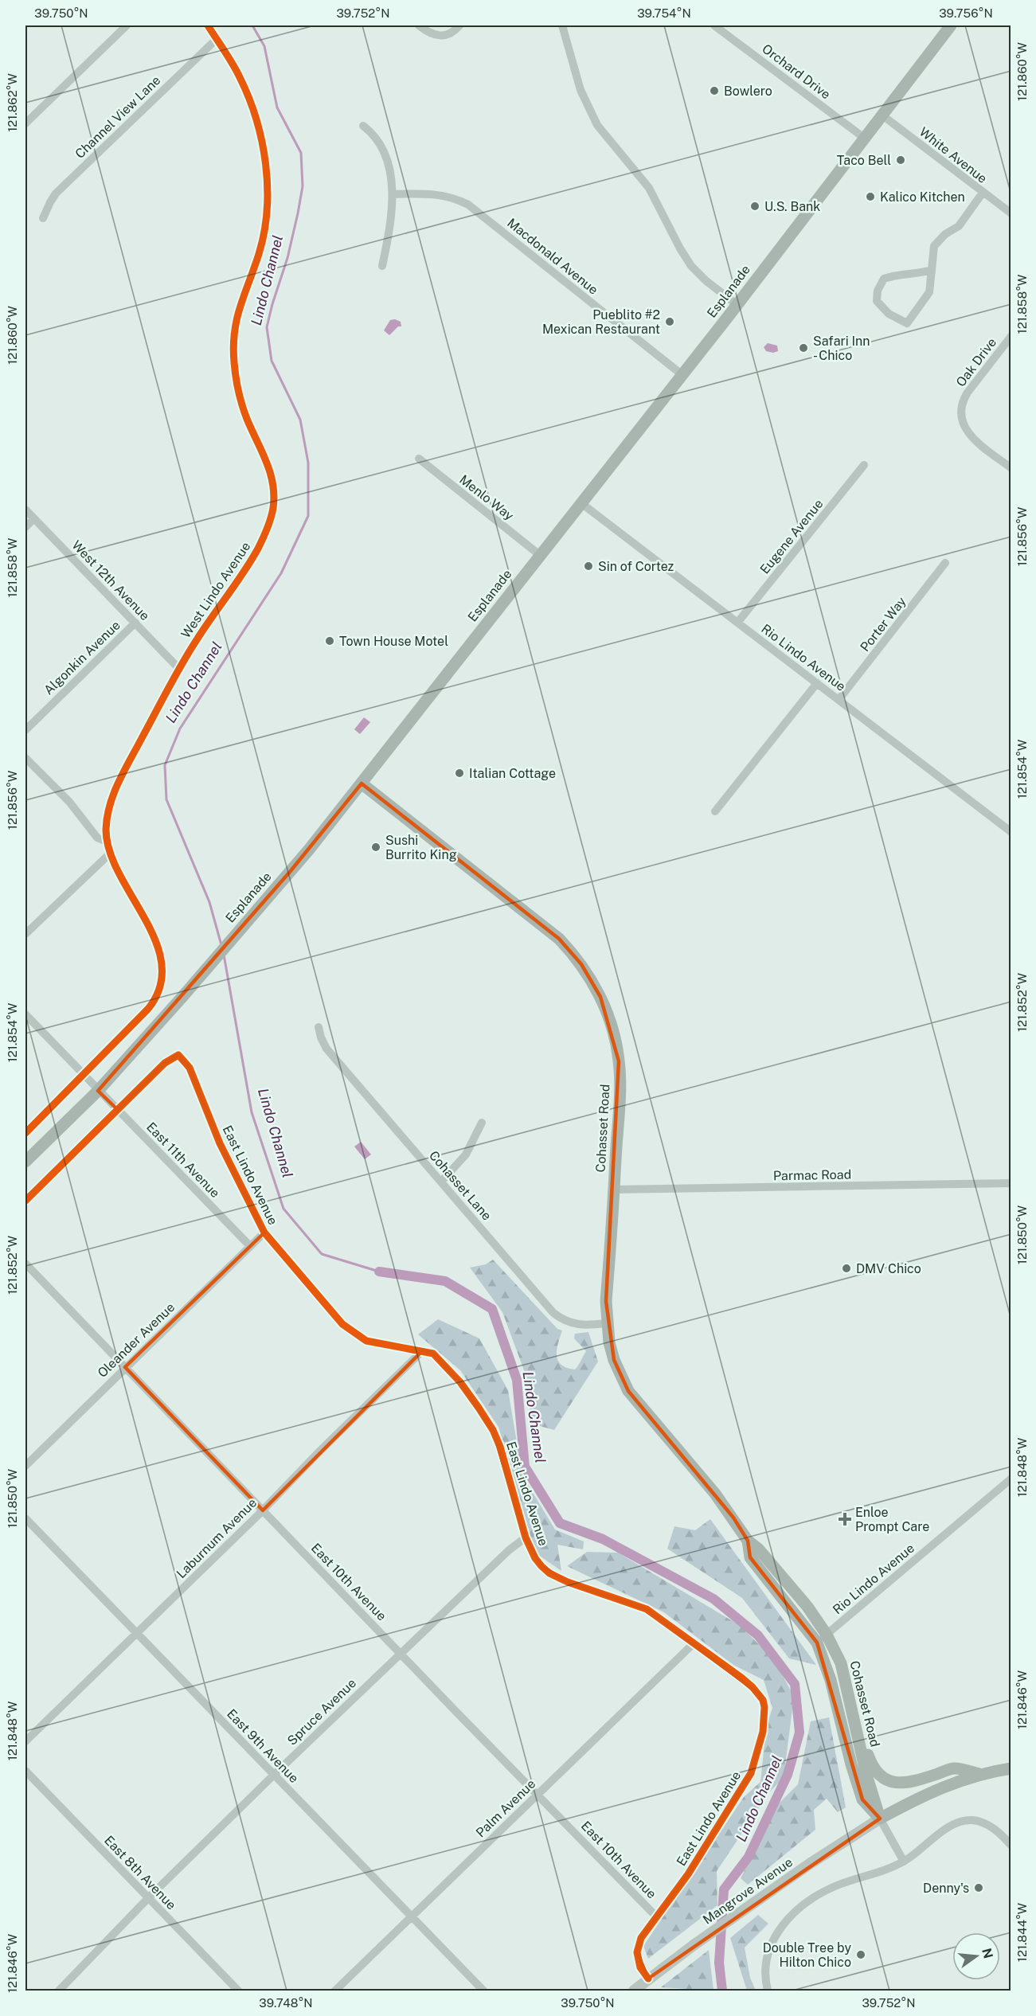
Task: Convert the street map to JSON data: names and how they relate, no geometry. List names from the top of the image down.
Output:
{
  "streets": {
    "main road": ["Esplanade", "Cohasset Road"],
    "street": [
      "Orchard Drive",
      "Channel View Lane",
      "White Avenue",
      "Macdonald Avenue",
      "Oak Drive",
      "Menlo Way",
      "Eugene Avenue",
      "West 12th Avenue",
      "West Lindo Avenue",
      "Porter Way",
      "Algonkin Avenue",
      "Rio Lindo Avenue",
      "East 11th Avenue",
      "East Lindo Avenue",
      "Parmac Road",
      "Cohasset Lane",
      "Oleander Avenue",
      "Laburnum Avenue",
      "East 10th Avenue",
      "Spruce Avenue",
      "East 9th Avenue",
      "Palm Avenue",
      "East 8th Avenue",
      "Mangrove Avenue"
    ]
  },
  "crossings": [
    ["Orchard Drive", "Esplanade"],
    ["Channel View Lane", "West Lindo Avenue"],
    ["White Avenue", "Esplanade"],
    ["Macdonald Avenue", "Esplanade"],
    ["Esplanade", "Menlo Way"],
    ["Esplanade", "Rio Lindo Avenue"],
    ["Esplanade", "Cohasset Road"],
    ["Esplanade", "East 11th Avenue"],
    ["Eugene Avenue", "Rio Lindo Avenue"],
    ["West 12th Avenue", "West Lindo Avenue"],
    ["West 12th Avenue", "Algonkin Avenue"],
    ["West Lindo Avenue", "East 11th Avenue"],
    ["Porter Way", "Rio Lindo Avenue"],
    ["Rio Lindo Avenue", "Cohasset Road"],
    ["Cohasset Road", "Parmac Road"],
    ["Cohasset Road", "Cohasset Lane"],
    ["Cohasset Road", "Mangrove Avenue"],
    ["East 11th Avenue", "East Lindo Avenue"],
    ["East 11th Avenue", "Oleander Avenue"],
    ["East Lindo Avenue", "Oleander Avenue"],
    ["East Lindo Avenue", "Laburnum Avenue"],
    ["East Lindo Avenue", "East 10th Avenue"],
    ["East Lindo Avenue", "Spruce Avenue"],
    ["East Lindo Avenue", "Palm Avenue"],
    ["East Lindo Avenue", "Mangrove Avenue"],
    ["Oleander Avenue", "East 10th Avenue"],
    ["Laburnum Avenue", "East 10th Avenue"],
    ["Laburnum Avenue", "East 9th Avenue"],
    ["East 10th Avenue", "Spruce Avenue"],
    ["East 10th Avenue", "Palm Avenue"],
    ["Spruce Avenue", "East 9th Avenue"],
    ["Spruce Avenue", "East 8th Avenue"],
    ["East 9th Avenue", "Palm Avenue"]
  ],
  "water": ["Lindo Channel"],
  "places": {
    "other": [
      "Bowlero",
      "Taco Bell",
      "Kalico Kitchen",
      "U.S. Bank",
      "Pueblito #2 Mexican Restaurant",
      "Safari Inn - Chico",
      "Sin of Cortez",
      "Town House Motel",
      "Italian Cottage",
      "Sushi Burrito King",
      "DMV Chico",
      "Denny's",
      "Double Tree by Hilton Chico"
    ],
    "health": ["Enloe Prompt Care"]
  },
  "north": "right",
  "coordinates": [
    "39.750°N",
    "39.752°N",
    "39.754°N",
    "39.756°N",
    "121.860°W",
    "121.862°W",
    "121.858°W",
    "121.856°W",
    "121.854°W",
    "121.852°W",
    "121.850°W",
    "121.848°W",
    "121.846°W",
    "121.844°W",
    "39.748°N"
  ]
}
